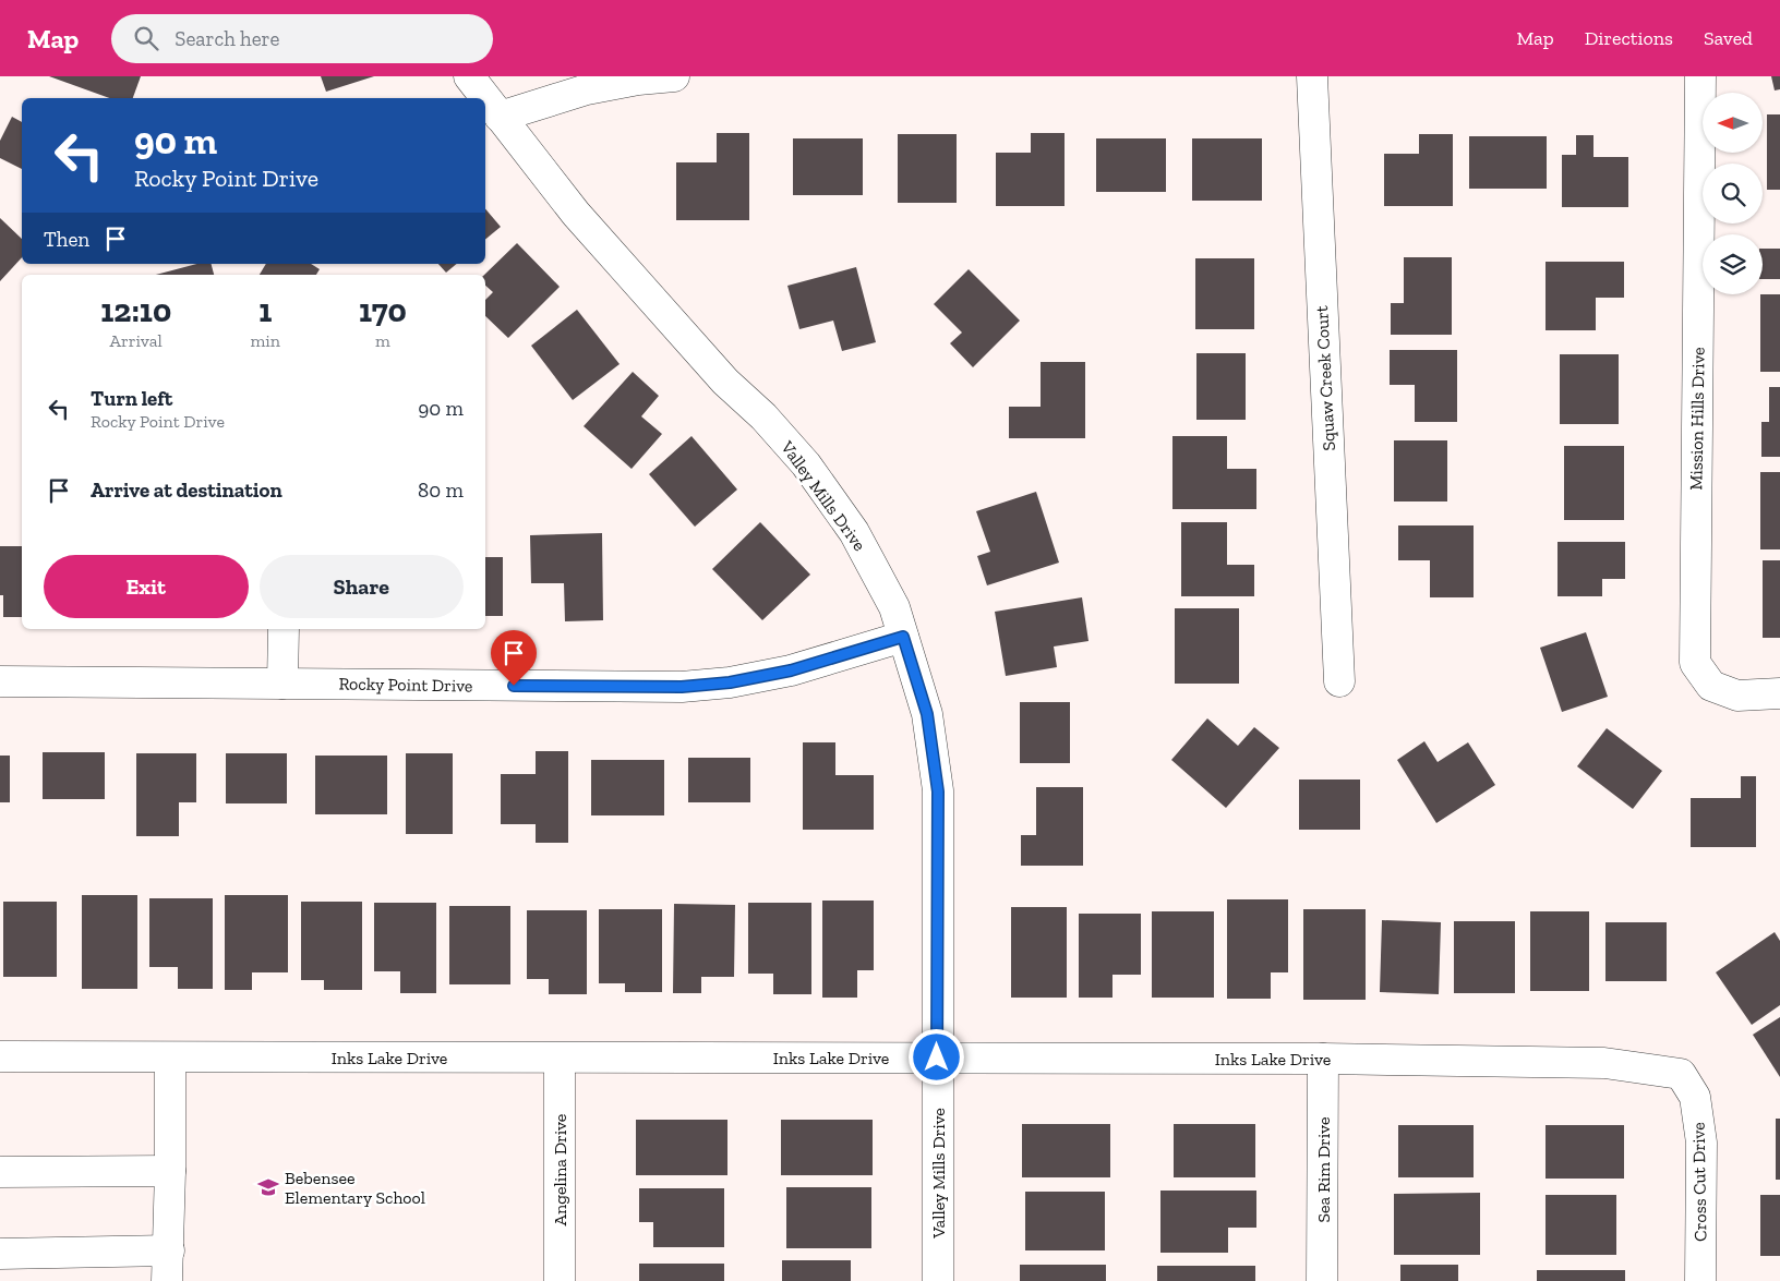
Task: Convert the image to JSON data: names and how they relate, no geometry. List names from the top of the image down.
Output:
{
  "streets": {
    "street": [
      "Squaw Creek Court",
      "Mission Hills Drive",
      "Valley Mills Drive",
      "Rocky Point Drive",
      "Inks Lake Drive",
      "Angelina Drive",
      "Sea Rim Drive",
      "Cross Cut Drive"
    ]
  },
  "crossings": [
    ["Valley Mills Drive", "Rocky Point Drive"],
    ["Valley Mills Drive", "Inks Lake Drive"],
    ["Inks Lake Drive", "Angelina Drive"],
    ["Inks Lake Drive", "Sea Rim Drive"],
    ["Inks Lake Drive", "Cross Cut Drive"]
  ],
  "places": {
    "school or university": ["Bebensee Elementary School"]
  },
  "north": "left",
  "page": {
    "header": "Map",
    "search": "Search here",
    "nav": ["Map", "Directions", "Saved"],
    "turn": ["90 m", "Rocky Point Drive"],
    "then": "Then",
    "eta": [
      "12:10",
      "Arrival",
      "1",
      "min",
      "170",
      "m"
    ],
    "list": [
      {
        "name": "Turn left",
        "note": "Rocky Point Drive",
        "value": "90 m"
      },
      {
        "name": "Arrive at destination",
        "value": "80 m"
      }
    ],
    "buttons": ["Exit", "Share"]
  }
}
